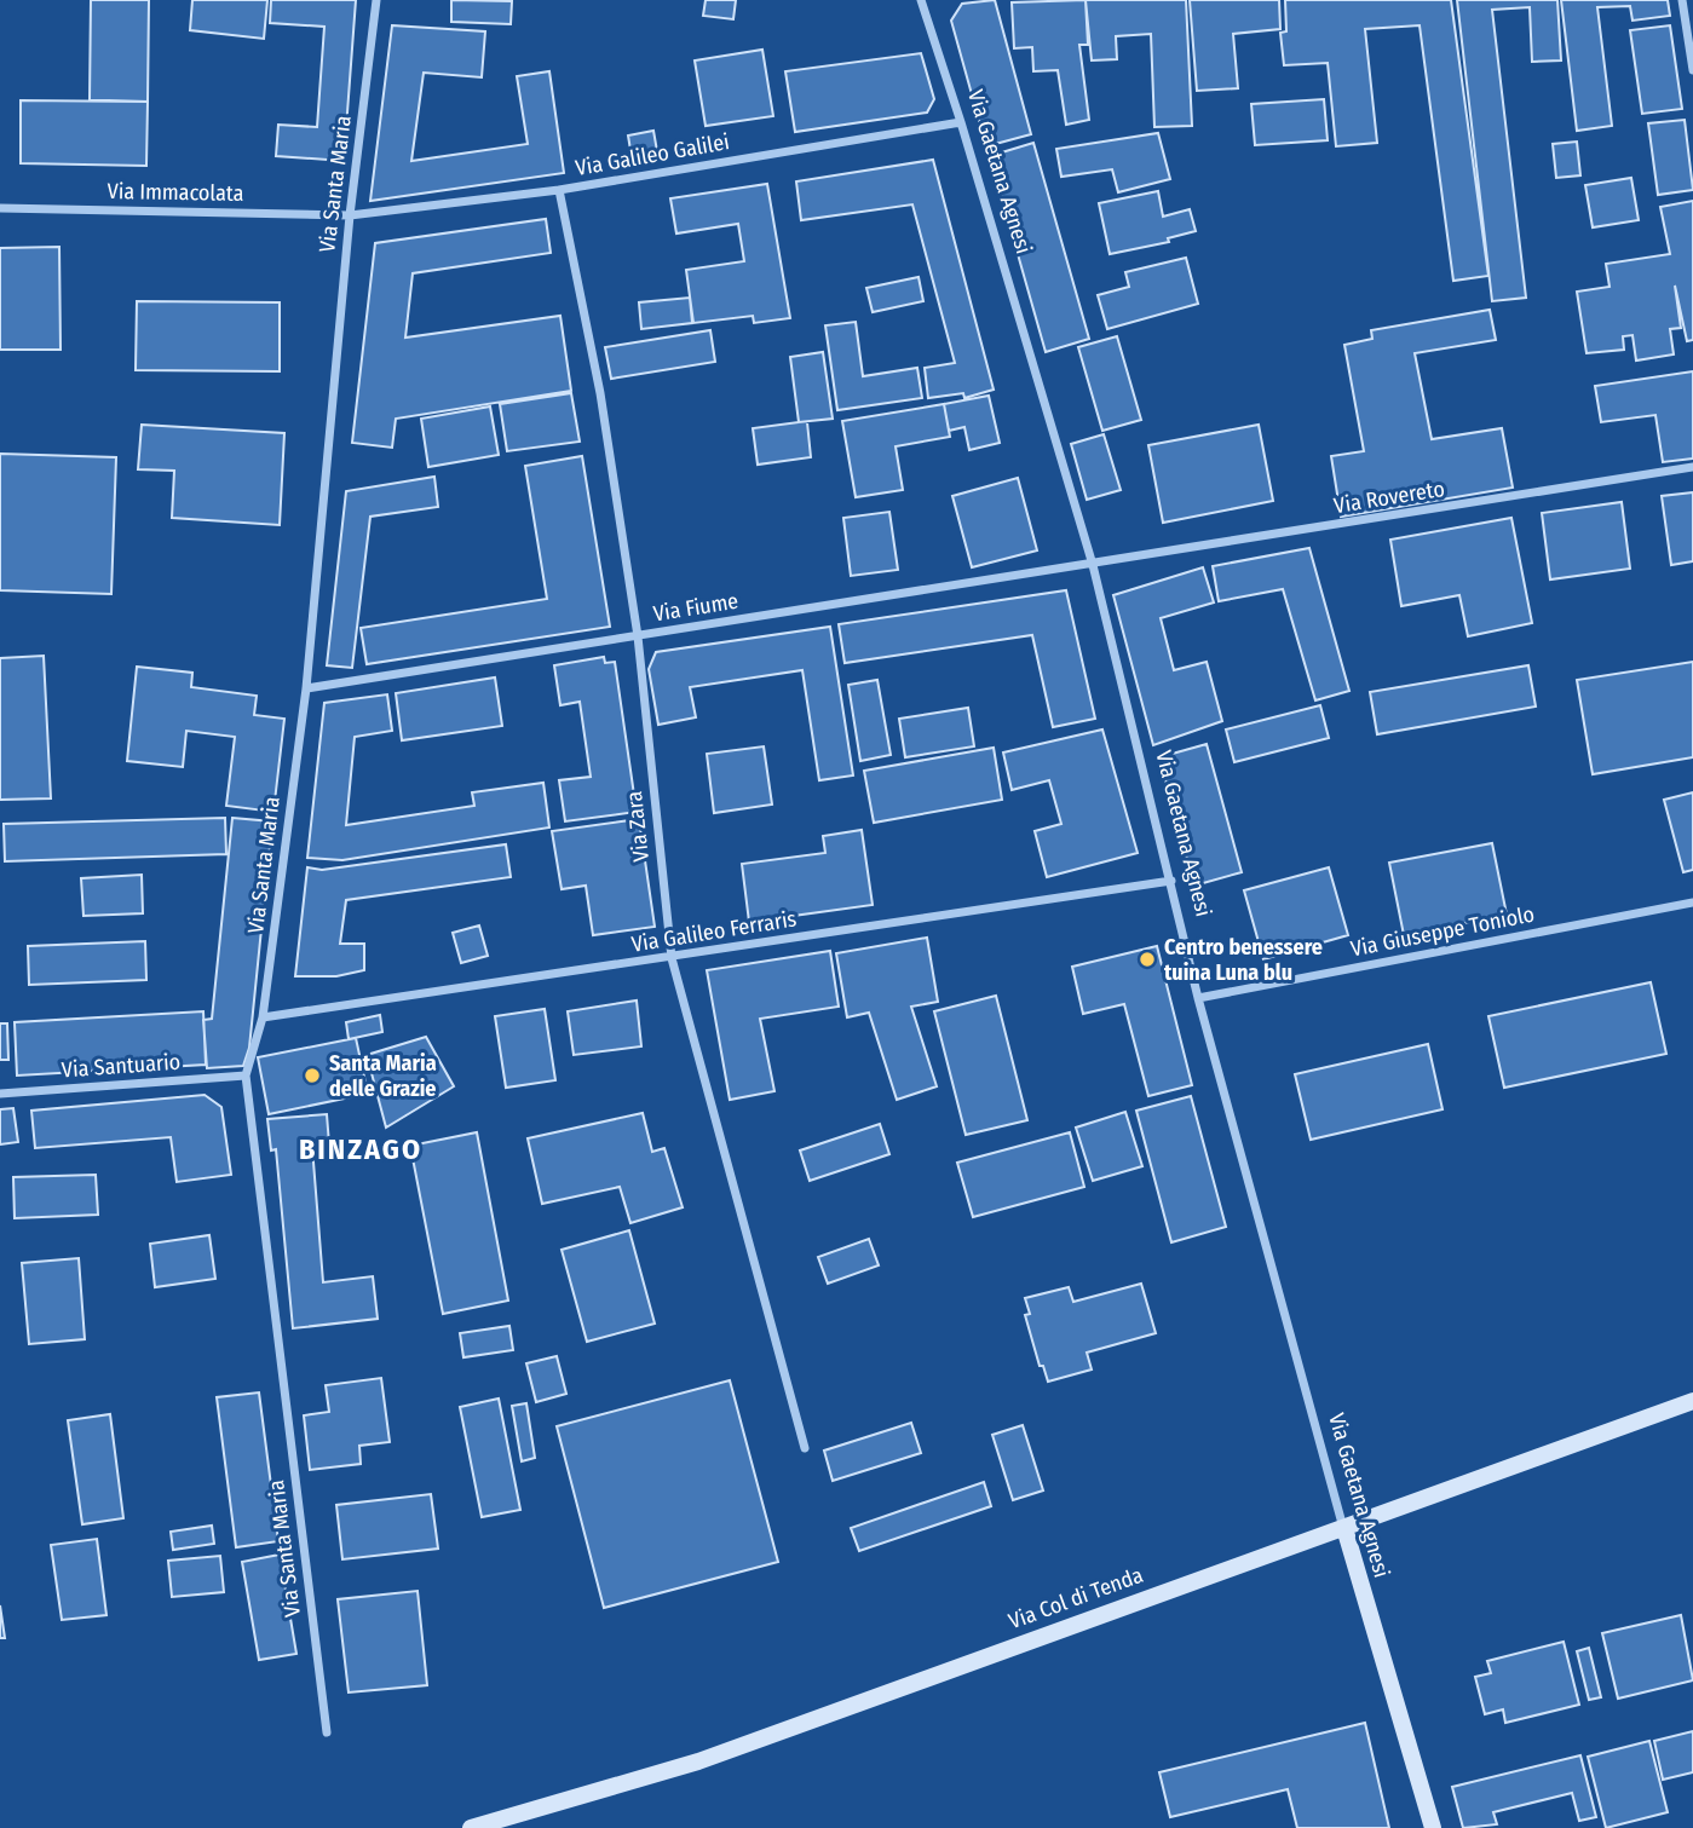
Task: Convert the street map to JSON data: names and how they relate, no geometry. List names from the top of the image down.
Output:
{
  "streets": {
    "main road": ["Via Gaetana Agnesi", "Via Col di Tenda"],
    "street": [
      "Via Galileo Galilei",
      "Via Santa Maria",
      "Via Immacolata",
      "Via Rovereto",
      "Via Fiume",
      "Via Zara",
      "Via Galileo Ferraris",
      "Via Giuseppe Toniolo",
      "Via Santuario"
    ]
  },
  "crossings": [
    ["Via Galileo Galilei", "Via Gaetana Agnesi"],
    ["Via Galileo Galilei", "Via Santa Maria"],
    ["Via Galileo Galilei", "Via Immacolata"],
    ["Via Galileo Galilei", "Via Zara"],
    ["Via Gaetana Agnesi", "Via Rovereto"],
    ["Via Gaetana Agnesi", "Via Fiume"],
    ["Via Gaetana Agnesi", "Via Galileo Ferraris"],
    ["Via Gaetana Agnesi", "Via Giuseppe Toniolo"],
    ["Via Gaetana Agnesi", "Via Col di Tenda"],
    ["Via Santa Maria", "Via Immacolata"],
    ["Via Santa Maria", "Via Fiume"],
    ["Via Santa Maria", "Via Galileo Ferraris"],
    ["Via Santa Maria", "Via Santuario"],
    ["Via Rovereto", "Via Fiume"],
    ["Via Fiume", "Via Zara"],
    ["Via Zara", "Via Galileo Ferraris"]
  ],
  "districts": ["BINZAGO"],
  "places": ["Centro benessere tuina Luna blu", "Santa Maria delle Grazie"]
}
